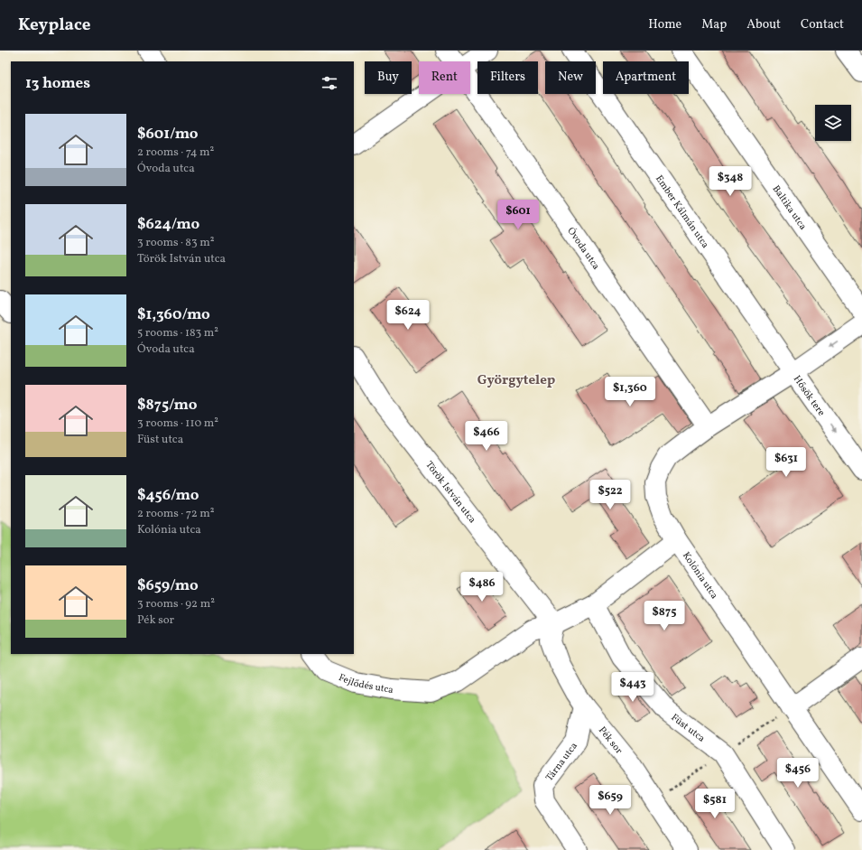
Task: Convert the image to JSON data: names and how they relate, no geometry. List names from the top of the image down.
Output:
{
  "streets": {
    "street": [
      "Baltika utca",
      "Ember Kálmán utca",
      "Óvoda utca",
      "Hősök tere",
      "Török István utca",
      "Kolónia utca",
      "Fejlődés utca",
      "Füst utca",
      "Pék sor",
      "Tárna utca"
    ]
  },
  "crossings": [
    ["Ember Kálmán utca", "Hősök tere"],
    ["Ember Kálmán utca", "Kolónia utca"],
    ["Óvoda utca", "Kolónia utca"],
    ["Hősök tere", "Kolónia utca"],
    ["Török István utca", "Fejlődés utca"],
    ["Török István utca", "Pék sor"],
    ["Fejlődés utca", "Pék sor"],
    ["Pék sor", "Tárna utca"]
  ],
  "districts": ["Györgytelep"],
  "page": {
    "header": "Keyplace",
    "nav": [
      "Home",
      "Map",
      "About",
      "Contact"
    ],
    "chip": [
      "Buy",
      "Rent",
      "Filters",
      "New",
      "Apartment"
    ],
    "heading": "13 homes",
    "list": [
      {
        "name": "$601/mo",
        "note": "2 rooms · 74 m² · Óvoda utca"
      },
      {
        "name": "$624/mo",
        "note": "3 rooms · 83 m² · Török István utca"
      },
      {
        "name": "$1,360/mo",
        "note": "5 rooms · 183 m² · Óvoda utca"
      },
      {
        "name": "$875/mo",
        "note": "3 rooms · 110 m² · Füst utca"
      },
      {
        "name": "$456/mo",
        "note": "2 rooms · 72 m² · Kolónia utca"
      },
      {
        "name": "$659/mo",
        "note": "3 rooms · 92 m² · Pék sor"
      }
    ],
    "price": [
      "$348",
      "$601",
      "$624",
      "$1,360",
      "$466",
      "$631",
      "$522",
      "$486",
      "$875",
      "$443",
      "$456",
      "$659",
      "$581"
    ]
  }
}
